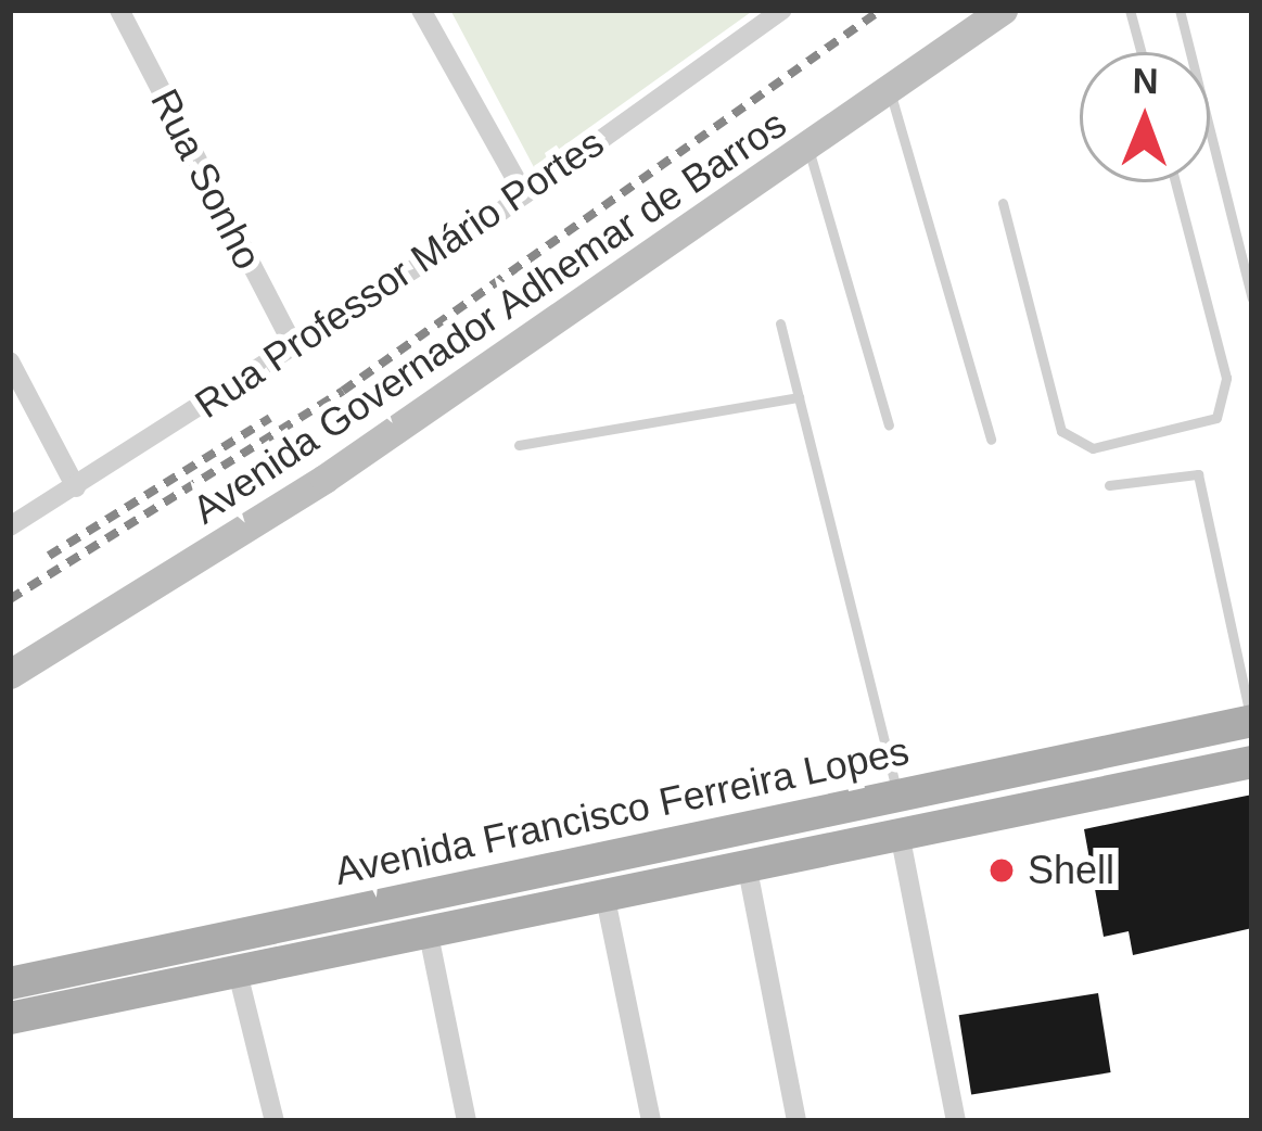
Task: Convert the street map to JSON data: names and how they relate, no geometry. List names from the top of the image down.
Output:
{
  "streets": {
    "main road": ["Avenida Governador Adhemar de Barros", "Avenida Francisco Ferreira Lopes"],
    "street": ["Rua Sonho", "Rua Professor Mário Portes"]
  },
  "crossings": [
    ["Rua Sonho", "Rua Professor Mário Portes"]
  ],
  "places": ["Shell"],
  "north": "top"
}
